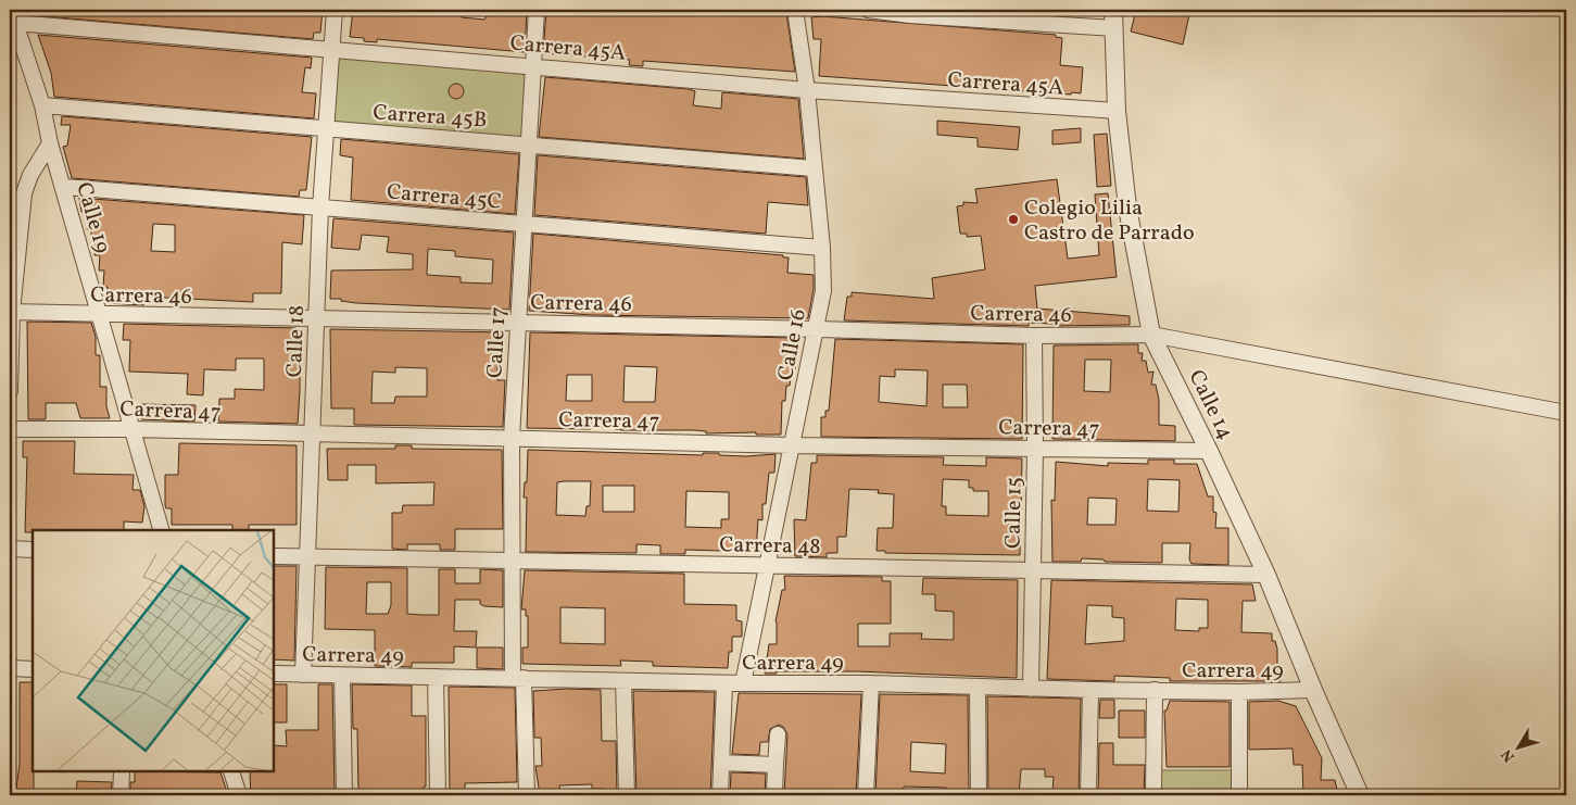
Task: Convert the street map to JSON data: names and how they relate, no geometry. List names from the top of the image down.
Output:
{
  "streets": {
    "street": [
      "Carrera 45A",
      "Carrera 45B",
      "Carrera 45C",
      "Calle 19",
      "Carrera 46",
      "Calle 18",
      "Calle 17",
      "Calle 16",
      "Calle 14",
      "Carrera 47",
      "Calle 15",
      "Carrera 48",
      "Carrera 49"
    ]
  },
  "crossings": [
    ["Carrera 45A", "Calle 19"],
    ["Carrera 45A", "Calle 18"],
    ["Carrera 45A", "Calle 17"],
    ["Carrera 45A", "Calle 16"],
    ["Carrera 45A", "Calle 14"],
    ["Carrera 45B", "Calle 19"],
    ["Carrera 45B", "Calle 18"],
    ["Carrera 45B", "Calle 17"],
    ["Carrera 45B", "Calle 16"],
    ["Carrera 45C", "Calle 19"],
    ["Carrera 45C", "Calle 18"],
    ["Carrera 45C", "Calle 17"],
    ["Carrera 45C", "Calle 16"],
    ["Calle 19", "Carrera 46"],
    ["Calle 19", "Carrera 47"],
    ["Carrera 46", "Calle 18"],
    ["Carrera 46", "Calle 17"],
    ["Carrera 46", "Calle 16"],
    ["Carrera 46", "Calle 14"],
    ["Carrera 46", "Calle 15"],
    ["Calle 18", "Carrera 47"],
    ["Calle 18", "Carrera 48"],
    ["Calle 18", "Carrera 49"],
    ["Calle 17", "Carrera 47"],
    ["Calle 17", "Carrera 48"],
    ["Calle 17", "Carrera 49"],
    ["Calle 16", "Carrera 47"],
    ["Calle 16", "Carrera 48"],
    ["Calle 16", "Carrera 49"],
    ["Calle 14", "Carrera 47"],
    ["Calle 14", "Carrera 48"],
    ["Calle 14", "Carrera 49"],
    ["Carrera 47", "Calle 15"],
    ["Calle 15", "Carrera 48"],
    ["Calle 15", "Carrera 49"]
  ],
  "places": ["Colegio Lilia Castro de Parrado"],
  "north": "bottom left"
}
